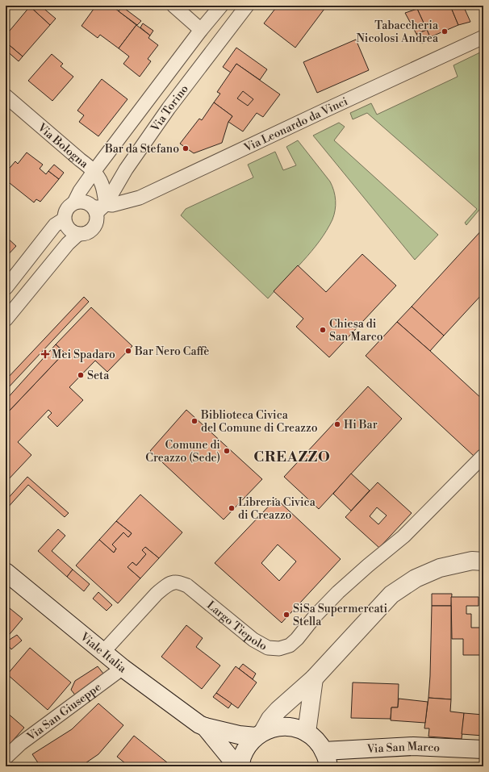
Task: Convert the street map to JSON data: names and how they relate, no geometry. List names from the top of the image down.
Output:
{
  "streets": {
    "main road": ["Viale Italia", "Via San Marco"],
    "street": [
      "Via Torino",
      "Via Leonardo da Vinci",
      "Via Bologna",
      "Largo Tiepolo",
      "Via San Giuseppe"
    ]
  },
  "crossings": [
    ["Via Torino", "Via Leonardo da Vinci"],
    ["Via Torino", "Via Bologna"],
    ["Via Leonardo da Vinci", "Via Bologna"],
    ["Largo Tiepolo", "Viale Italia"],
    ["Viale Italia", "Via San Giuseppe"]
  ],
  "districts": ["CREAZZO"],
  "places": {
    "other": [
      "Tabaccheria Nicolosi Andrea",
      "Bar da Stefano",
      "Chiesa di San Marco",
      "Bar Nero Caffè",
      "Seta",
      "Biblioteca Civica del Comune di Creazzo",
      "Hi Bar",
      "Comune di Creazzo (Sede)",
      "Libreria Civica di Creazzo",
      "SiSa Supermercati Stella"
    ],
    "health": ["Mei Spadaro"]
  }
}
